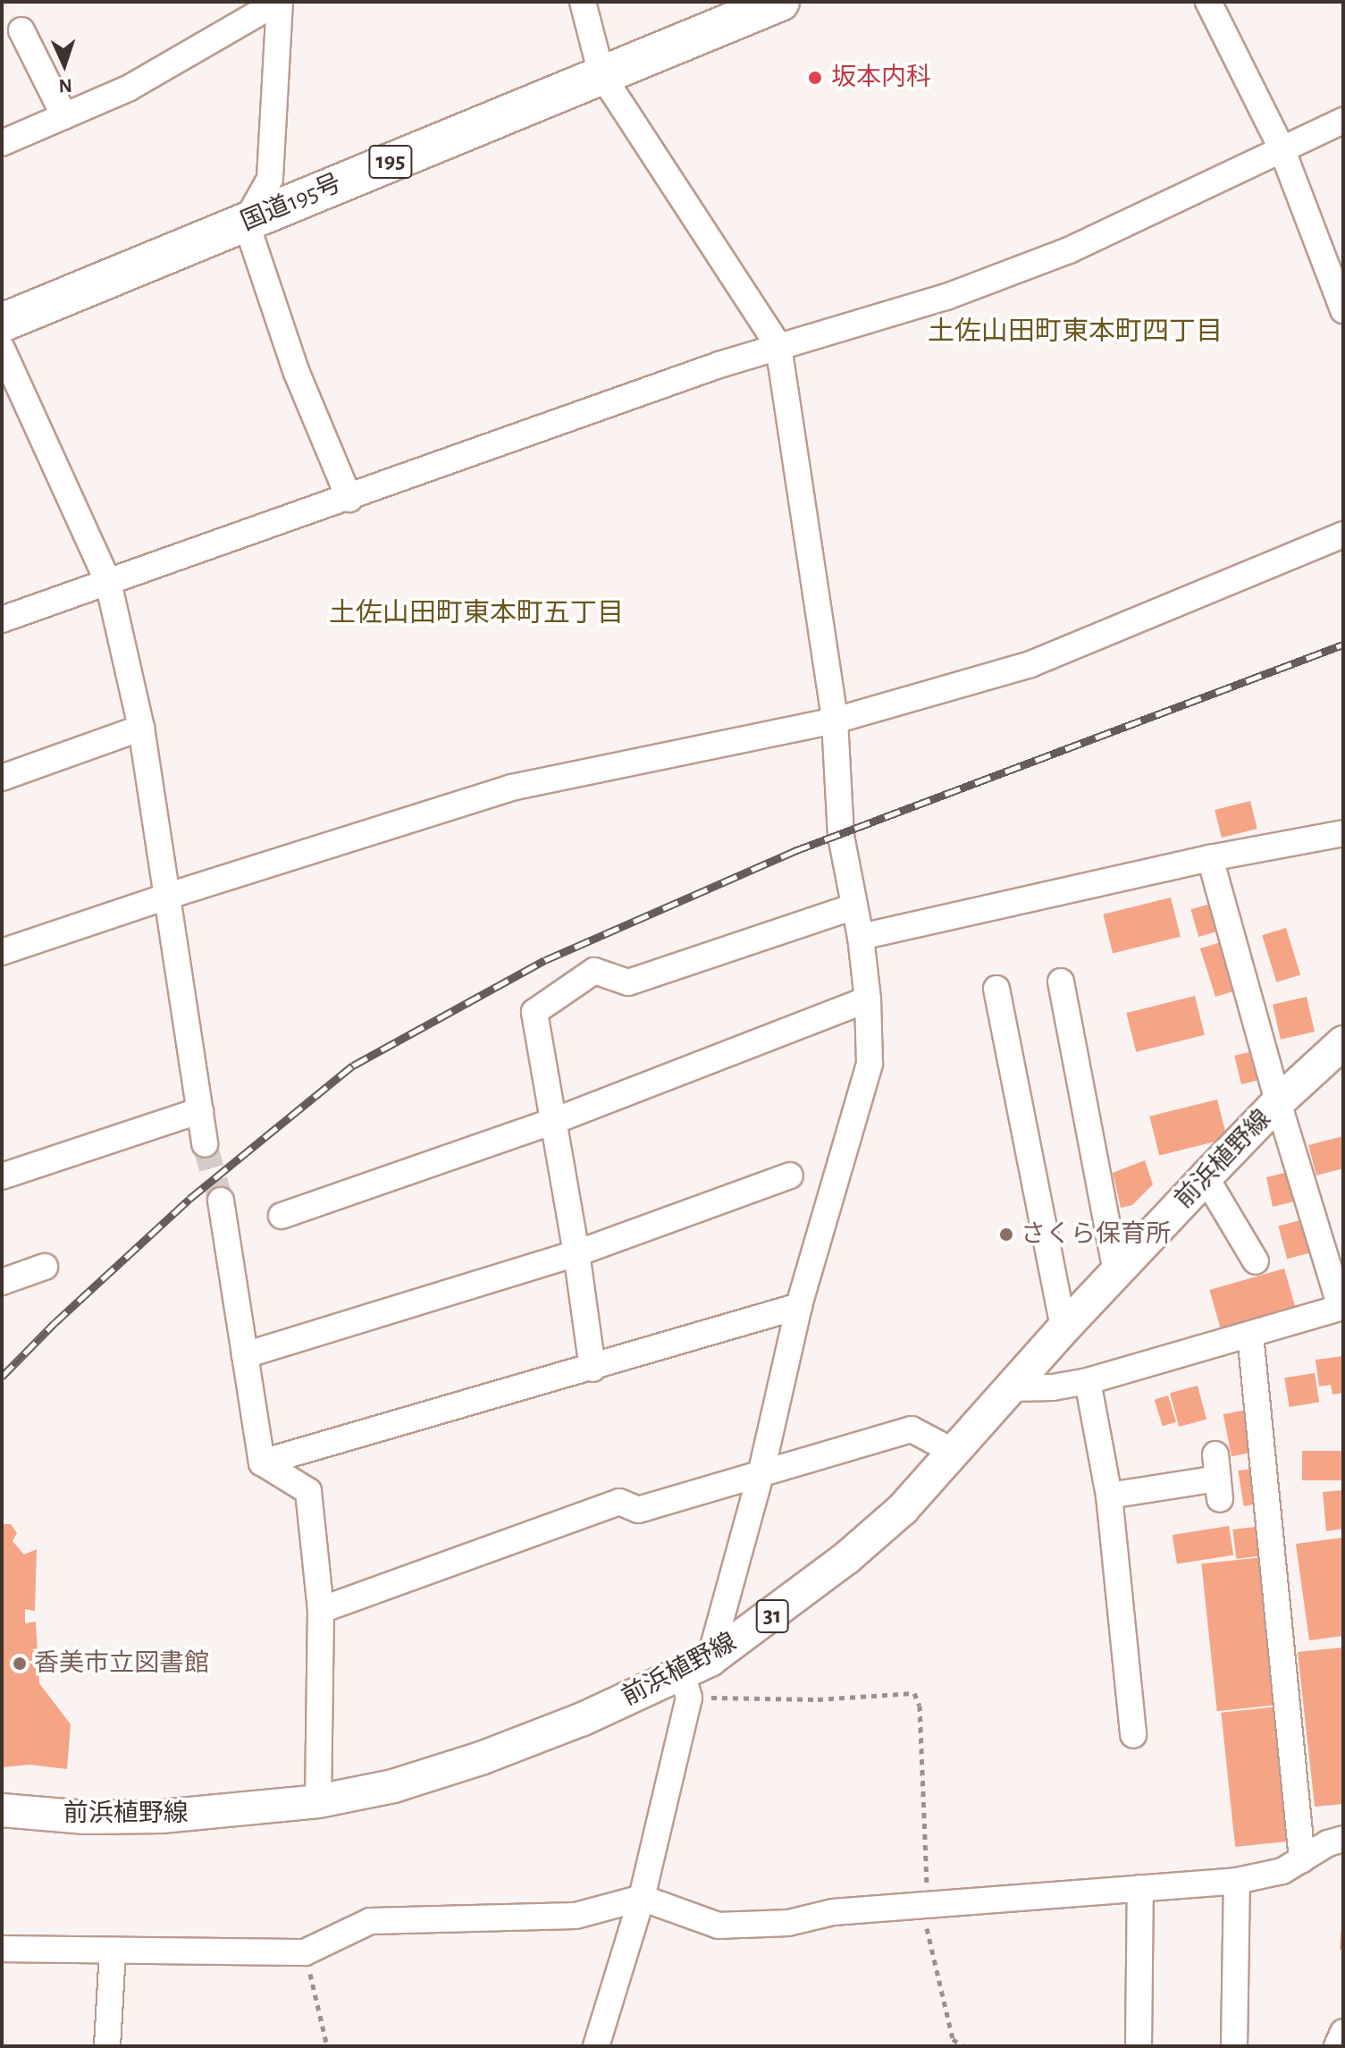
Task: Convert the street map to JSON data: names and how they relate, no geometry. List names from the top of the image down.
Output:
{
  "streets": {
    "highway": ["195", "国道195号"],
    "main road": ["前浜植野線", "31"]
  },
  "districts": ["土佐山田町東本町四丁目", "土佐山田町東本町五丁目"],
  "places": ["坂本内科", "さくら保育所", "香美市立図書館"],
  "north": "bottom"
}
